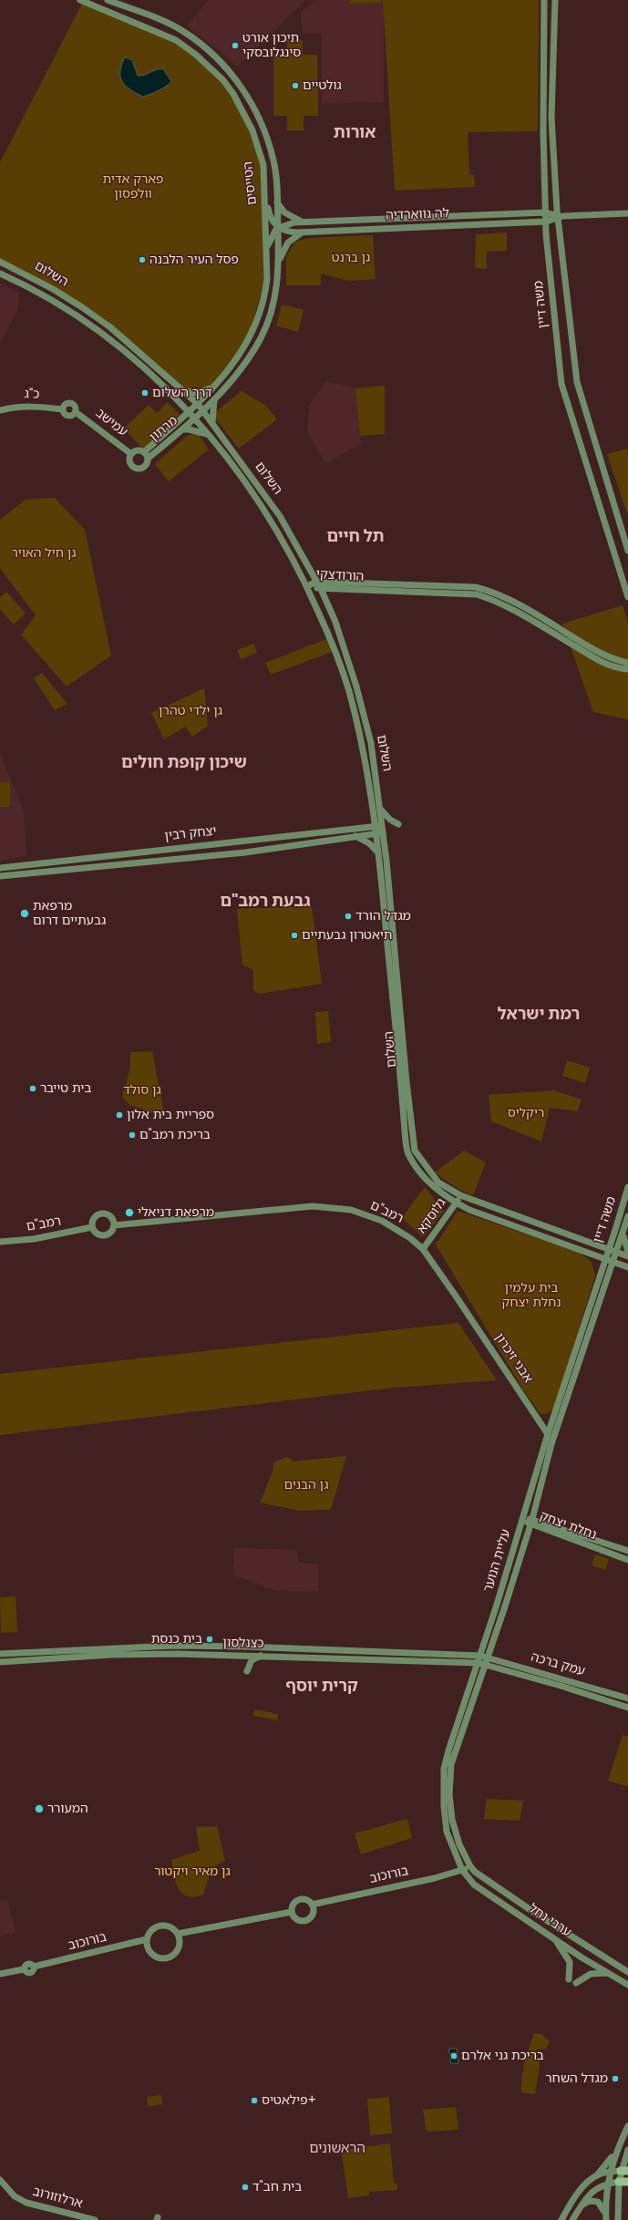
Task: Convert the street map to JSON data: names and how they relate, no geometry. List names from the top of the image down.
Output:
{
  "streets": {
    "street": [
      "הטייסים",
      "לה גווארדיה",
      "השלום",
      "משה דיין",
      "כ\"ג",
      "עמישב",
      "מרתון",
      "הורודצקי",
      "יצחק רבין",
      "רמב\"ם",
      "גלוסקא",
      "אבני זיכרון",
      "נחלת יצחק",
      "עליית הנוער",
      "כצנלסון",
      "עמק ברכה",
      "בורוכוב",
      "ערבי נחל",
      "ארלוזורוב"
    ]
  },
  "crossings": [
    ["הטייסים", "לה גווארדיה"],
    ["הטייסים", "השלום"],
    ["הטייסים", "מרתון"],
    ["לה גווארדיה", "משה דיין"],
    ["השלום", "משה דיין"],
    ["השלום", "מרתון"],
    ["השלום", "הורודצקי"],
    ["השלום", "יצחק רבין"],
    ["השלום", "גלוסקא"],
    ["השלום", "עליית הנוער"],
    ["משה דיין", "עליית הנוער"],
    ["כ\"ג", "עמישב"],
    ["עמישב", "מרתון"],
    ["רמב\"ם", "גלוסקא"],
    ["רמב\"ם", "אבני זיכרון"],
    ["אבני זיכרון", "עליית הנוער"],
    ["נחלת יצחק", "עליית הנוער"],
    ["עליית הנוער", "כצנלסון"],
    ["עליית הנוער", "עמק ברכה"],
    ["עליית הנוער", "בורוכוב"],
    ["עליית הנוער", "ערבי נחל"],
    ["כצנלסון", "עמק ברכה"],
    ["בורוכוב", "ערבי נחל"]
  ],
  "districts": [
    "אורות",
    "תל חיים",
    "שיכון קופת חולים",
    "גבעת רמב\"ם",
    "רמת ישראל",
    "קרית יוסף",
    "הראשונים"
  ],
  "parks": [
    "פארק אדית וולפסון",
    "גן ברנט",
    "גן חיל האויר",
    "גן ילדי טהרן",
    "גן סולד",
    "ריקליס",
    "בית עלמין נחלת יצחק",
    "גן הבנים",
    "גן מאיר ויקטור"
  ],
  "places": [
    "תיכון אורט סינגלובסקי",
    "גולטיים",
    "פסל העיר הלבנה",
    "דרך השלום",
    "מרפאת גבעתיים דרום",
    "מגדל הורד",
    "תיאטרון גבעתיים",
    "בית טייבר",
    "ספריית בית אלון",
    "בריכת רמב\"ם",
    "מרפאת דניאלי",
    "בית כנסת",
    "המעורר",
    "בריכת גני אלרם",
    "מגדל השחר",
    "פילאטיס+",
    "בית חב\"ד"
  ]
}
